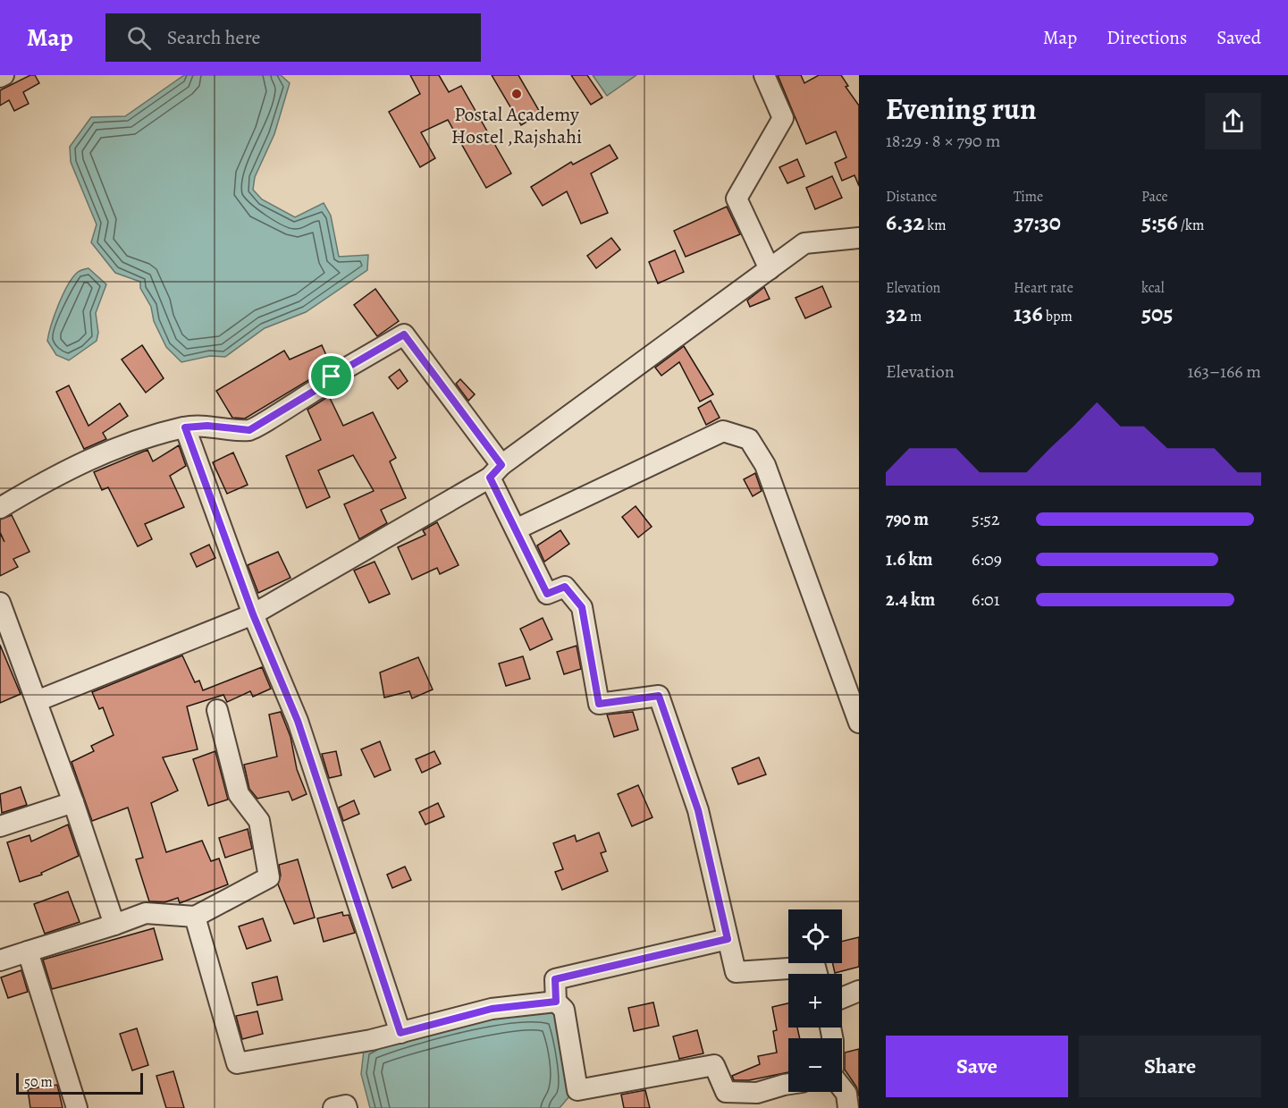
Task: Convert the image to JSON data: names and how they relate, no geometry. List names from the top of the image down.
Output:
{
  "places": ["Postal Academy Hostel ,Rajshahi"],
  "scale_bar": "50 m",
  "page": {
    "header": "Map",
    "search": "Search here",
    "nav": ["Map", "Directions", "Saved"],
    "heading": ["Evening run", "18:29 · 8 × 790 m"],
    "stats": [
      ["Distance", "6.32 km"],
      ["Time", "37:30"],
      ["Pace", "5:56 /km"],
      ["Elevation", "32 m"],
      ["Heart rate", "136 bpm"],
      ["kcal", "505"]
    ],
    "chart": ["Elevation", "163–166 m"],
    "list": [
      {
        "name": "790 m",
        "note": "5:52"
      },
      {
        "name": "1.6 km",
        "note": "6:09"
      },
      {
        "name": "2.4 km",
        "note": "6:01"
      }
    ],
    "map_buttons": ["+", "−"],
    "buttons": ["Save", "Share"],
    "scale": "50 m"
  }
}
